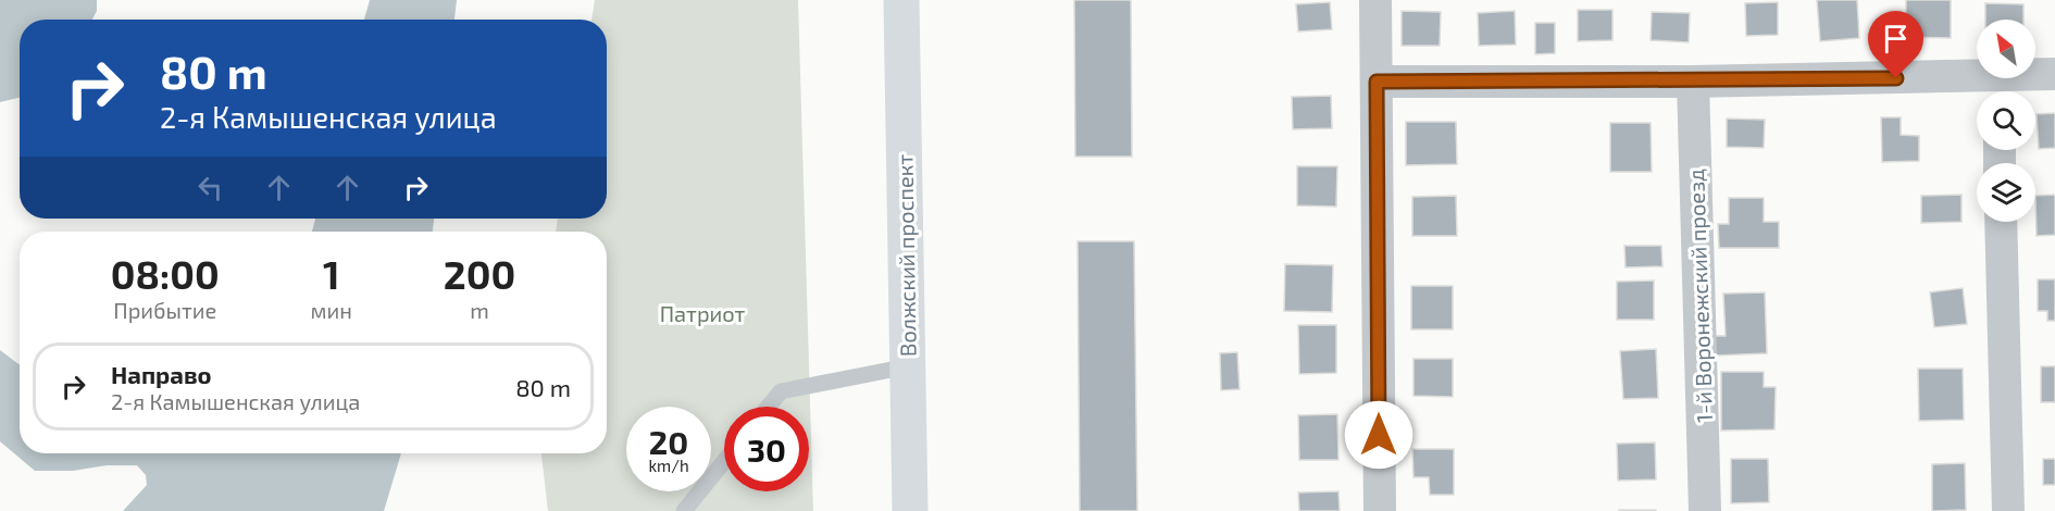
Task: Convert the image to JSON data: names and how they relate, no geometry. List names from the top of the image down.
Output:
{
  "streets": {
    "main road": ["Волжский проспект"],
    "street": ["1-й Воронежский проезд"]
  },
  "parks": ["Патриот"],
  "north": "top left",
  "page": {
    "turn": ["80 m", "2-я Камышенская улица"],
    "eta": [
      "08:00",
      "Прибытие",
      "1",
      "мин",
      "200",
      "m"
    ],
    "list": [
      {
        "name": "Направо",
        "note": "2-я Камышенская улица",
        "value": "80 m"
      }
    ],
    "speed": "20 km/h",
    "limit": "30"
  }
}
